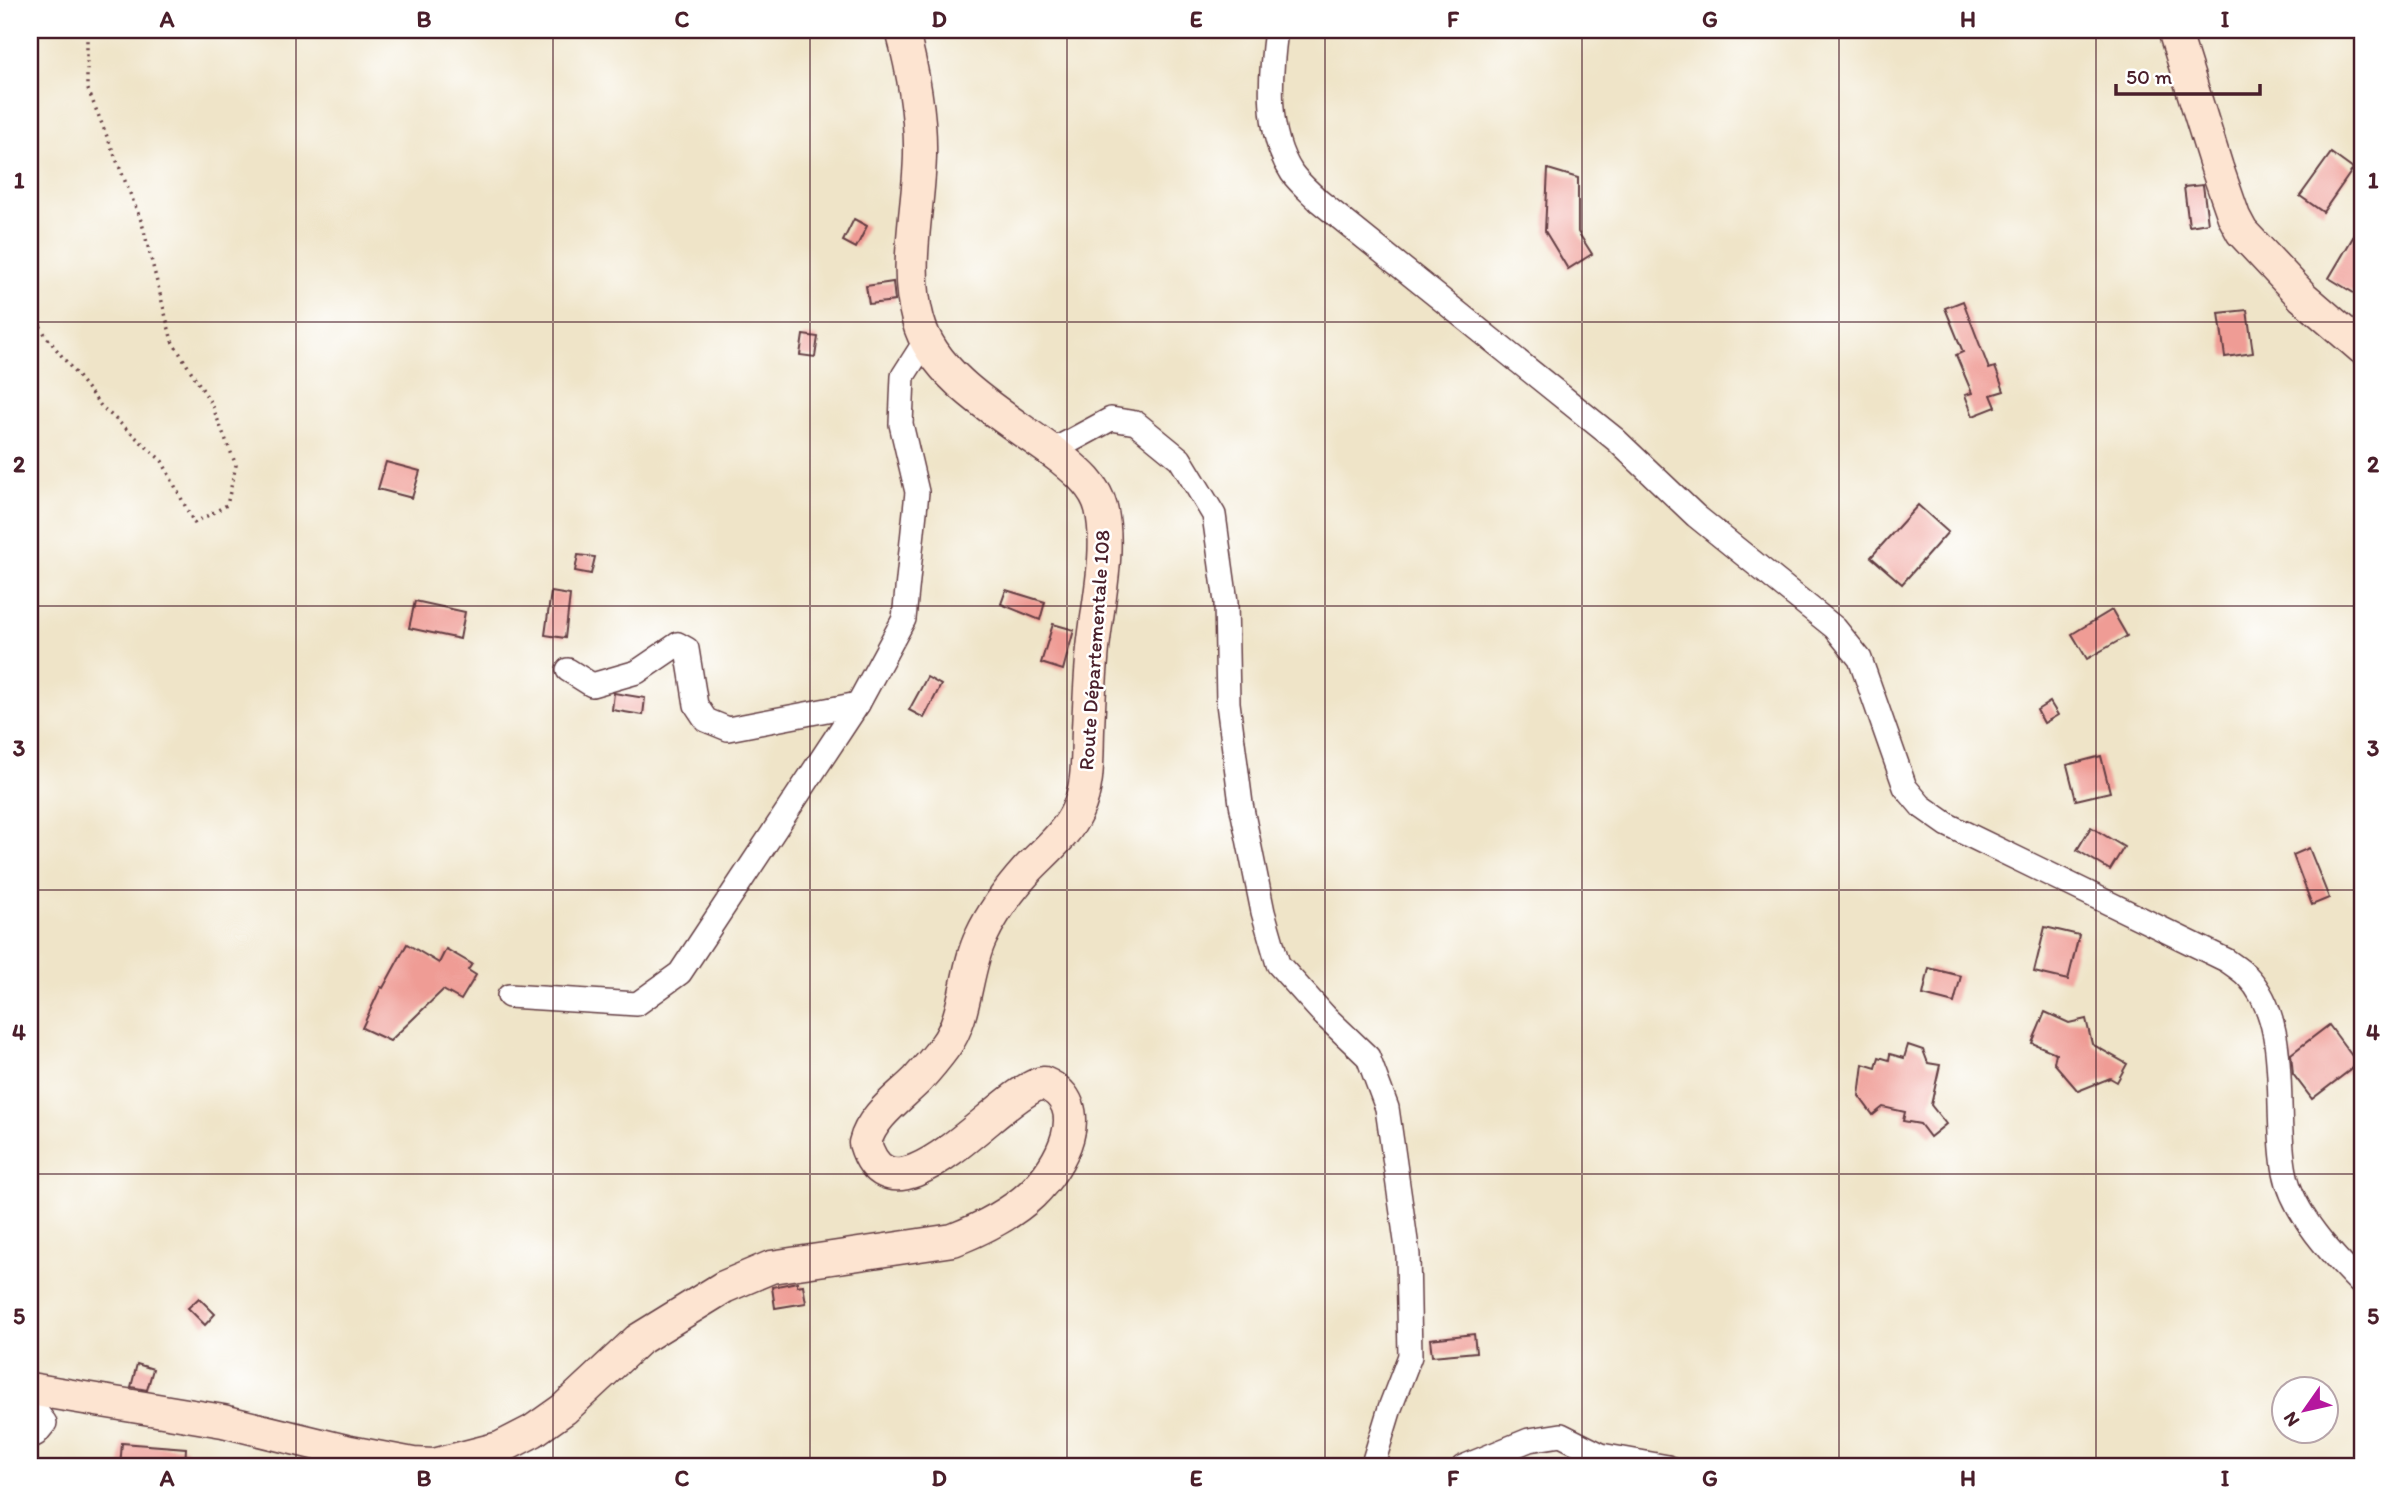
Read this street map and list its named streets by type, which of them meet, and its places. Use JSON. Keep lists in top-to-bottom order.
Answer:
{
  "streets": {
    "main road": ["Route Départementale 108"]
  },
  "scale_bar": "50 m",
  "north": "bottom left",
  "grid": {
    "columns": [
      "A",
      "B",
      "C",
      "D",
      "E",
      "F",
      "G",
      "H",
      "I"
    ],
    "rows": [
      "1",
      "2",
      "3",
      "4",
      "5"
    ]
  }
}
